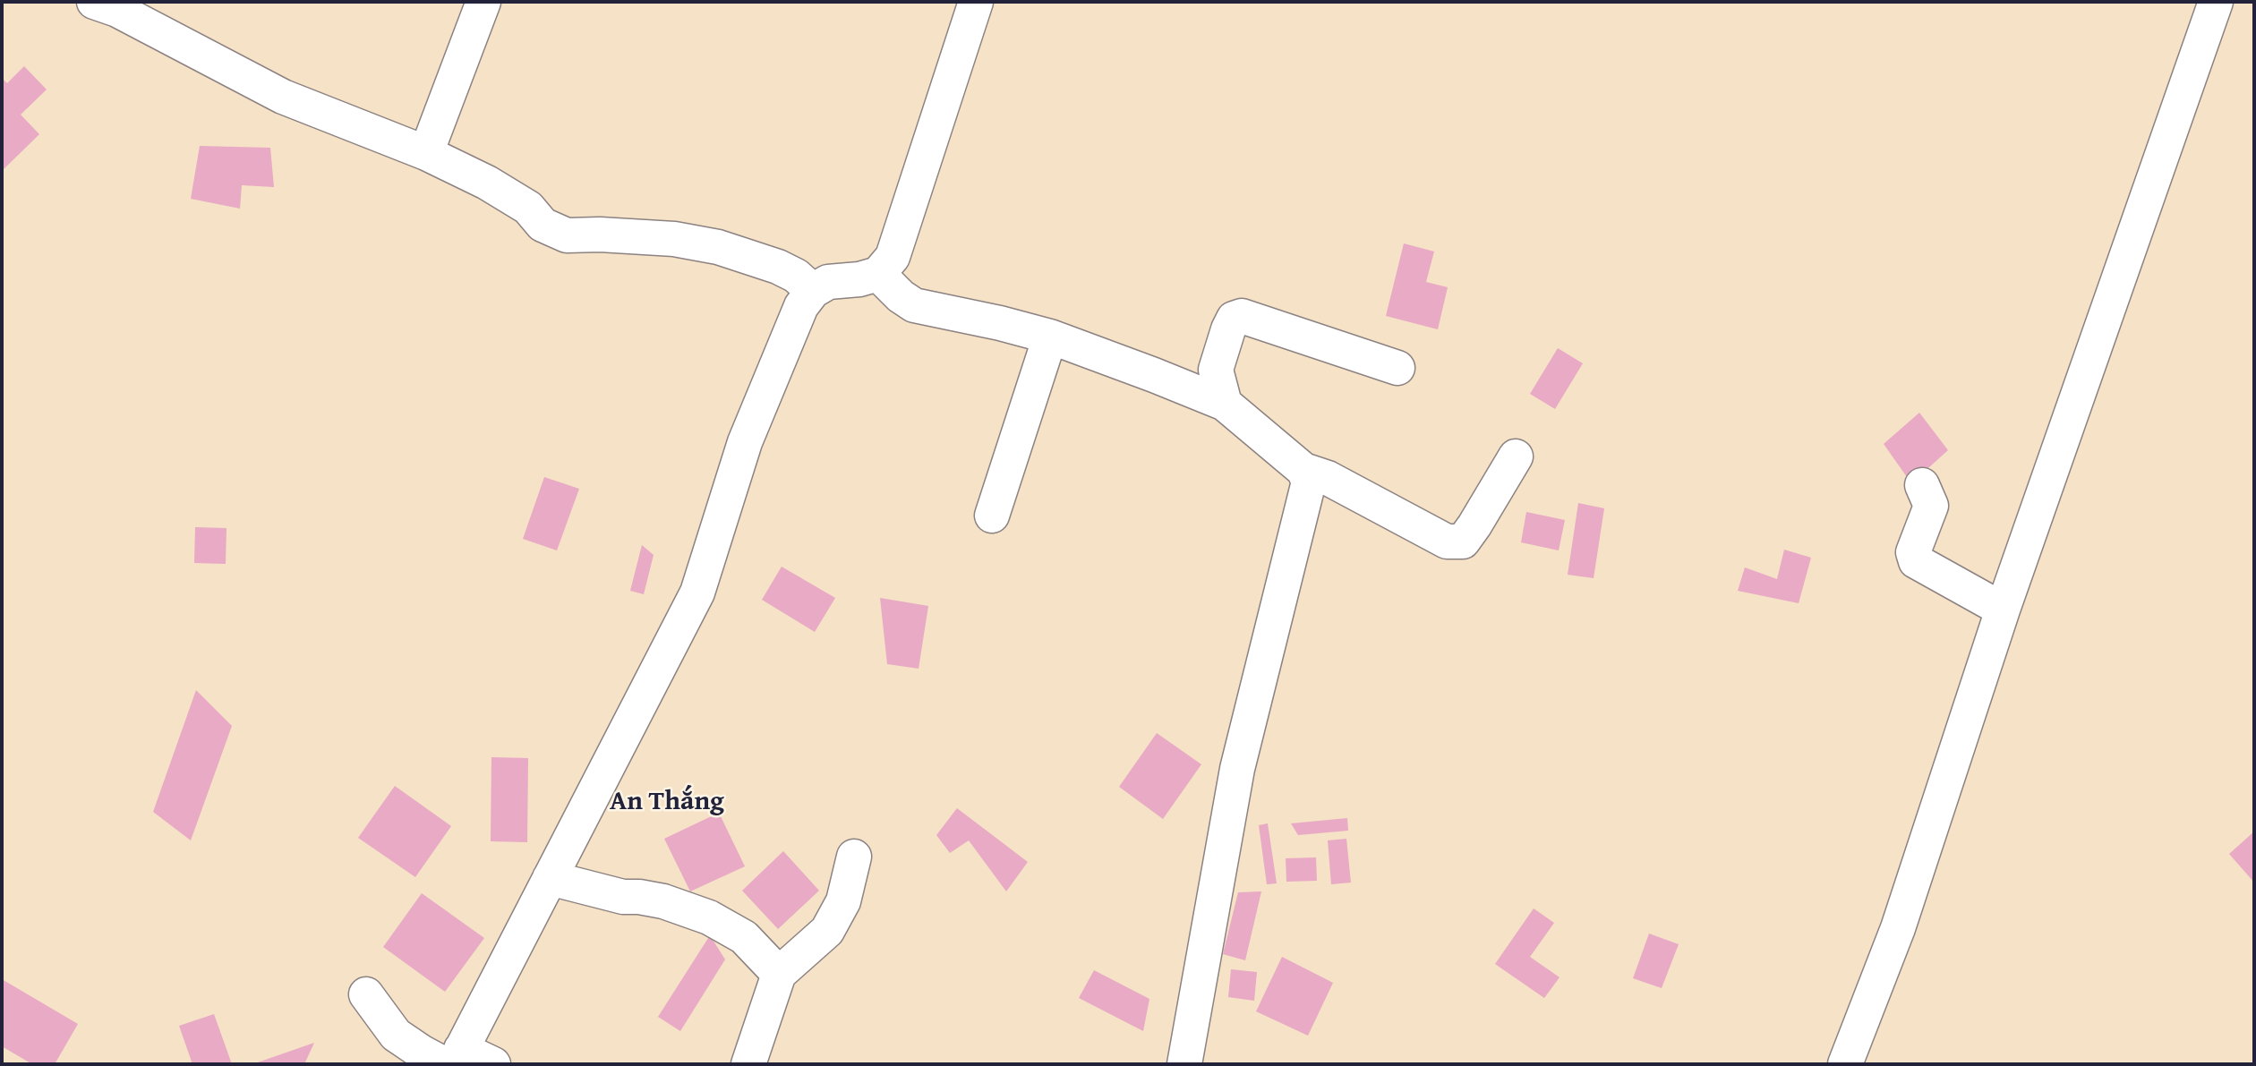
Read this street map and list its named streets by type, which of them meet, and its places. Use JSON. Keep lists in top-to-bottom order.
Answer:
{
  "districts": ["An Thắng"]
}
